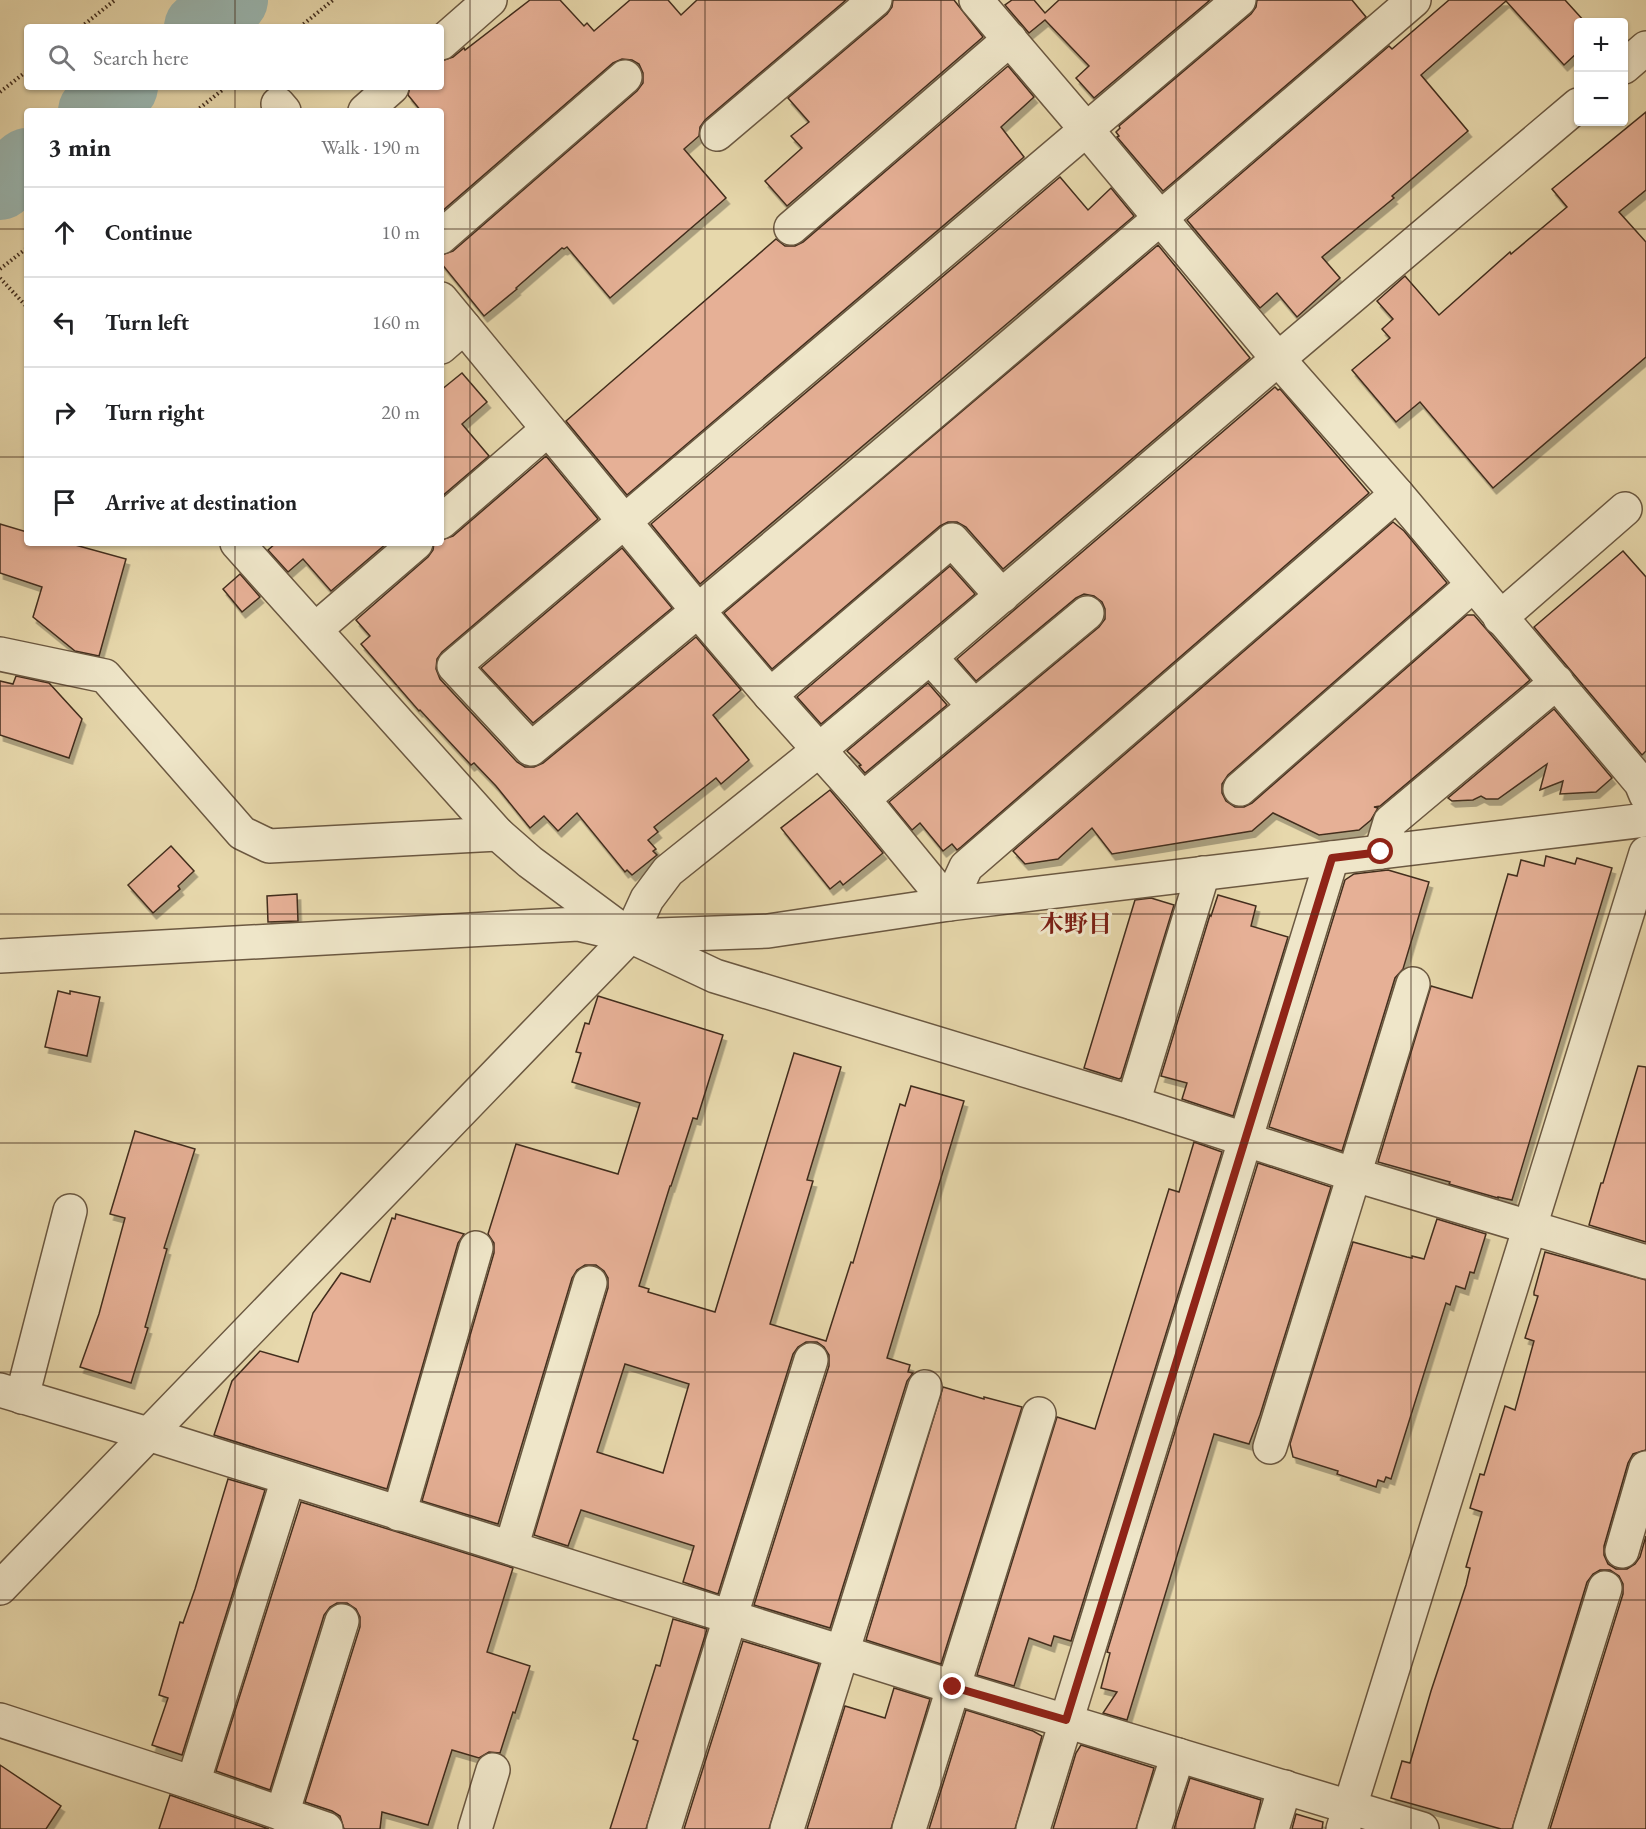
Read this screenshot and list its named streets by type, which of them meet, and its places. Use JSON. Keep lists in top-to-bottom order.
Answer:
{
  "districts": ["木野目"],
  "page": {
    "map_buttons": ["+", "−"],
    "search": "Search here",
    "heading": ["3 min", "Walk · 190 m"],
    "list": [
      ["Continue", "10 m"],
      ["Turn left", "160 m"],
      ["Turn right", "20 m"],
      "Arrive at destination"
    ]
  }
}
